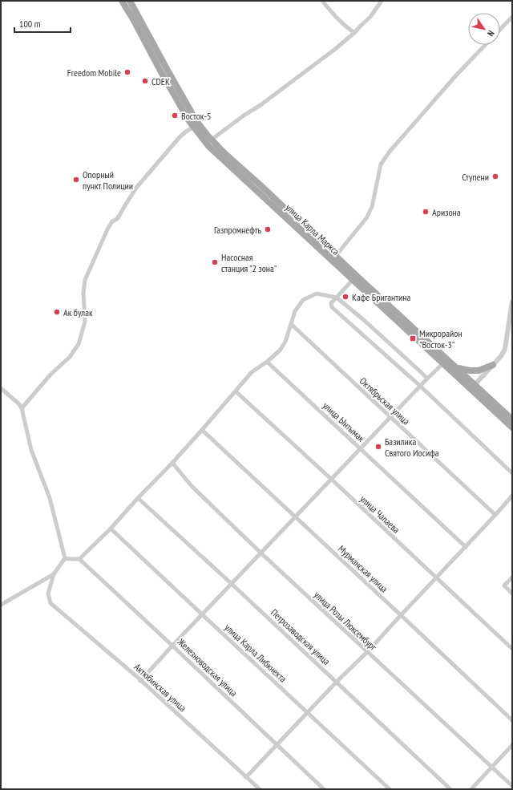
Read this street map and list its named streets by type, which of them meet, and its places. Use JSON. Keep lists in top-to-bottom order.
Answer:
{
  "streets": {
    "main road": ["улица Карла Маркса"],
    "street": [
      "Октябрьская улица",
      "улица Ынтымак",
      "улица Чапаева",
      "Мурманская улица",
      "улица Розы Люксембург",
      "Петрозаводская улица",
      "улица Карла Либкнехта",
      "Железноводская улица",
      "Актюбинская улица"
    ]
  },
  "places": {
    "other": [
      "Freedom Mobile",
      "CDEK",
      "Восток-5",
      "Ступени",
      "Опорный пункт Полиции",
      "Аризона",
      "Газпромнефть",
      "Насосная станция \"2 зона\"",
      "Кафе Бригантина",
      "Ак булак",
      "Базилика Святого Иосифа"
    ],
    "transit": ["Микрорайон \"Восток-3\""]
  },
  "scale_bar": "100 m",
  "north": "bottom right"
}
